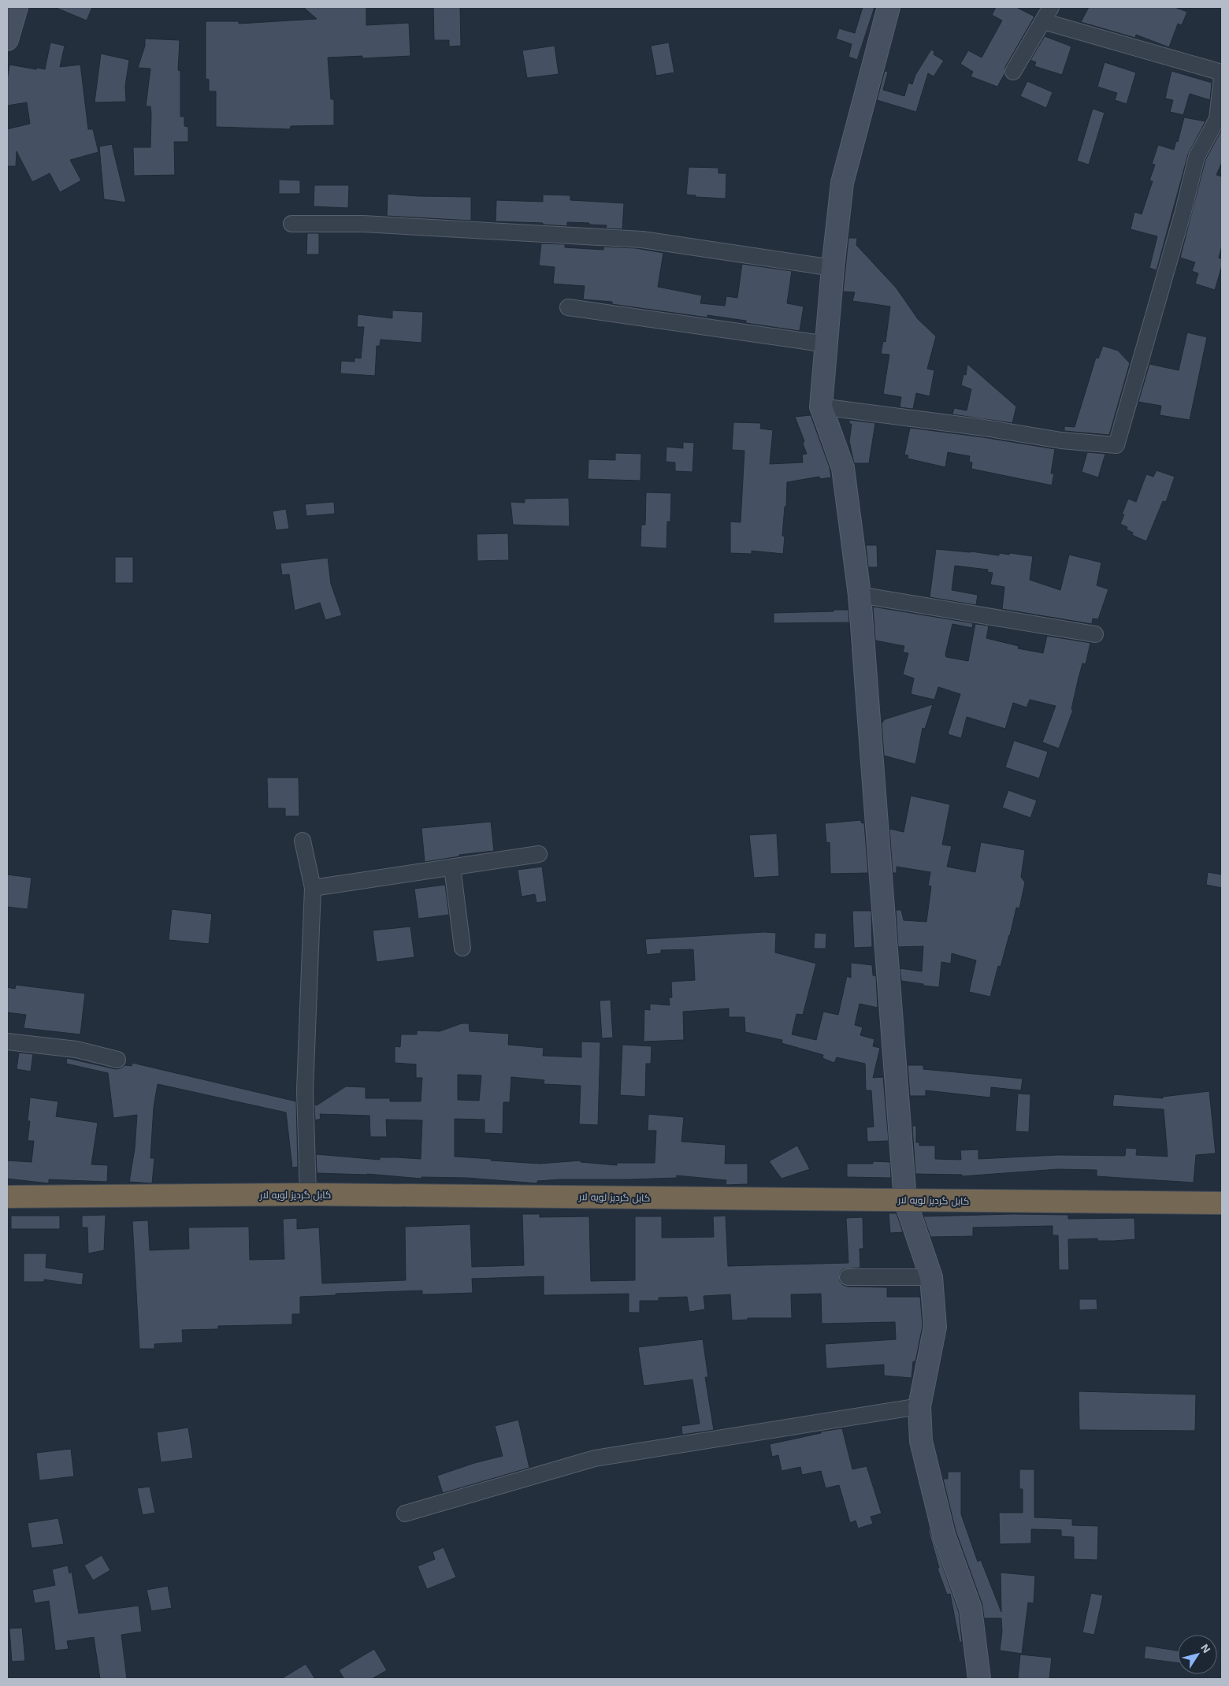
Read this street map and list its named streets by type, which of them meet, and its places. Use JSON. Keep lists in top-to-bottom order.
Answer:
{
  "streets": {
    "highway": ["کابل گردیز لویه لار"]
  },
  "north": "top right"
}
